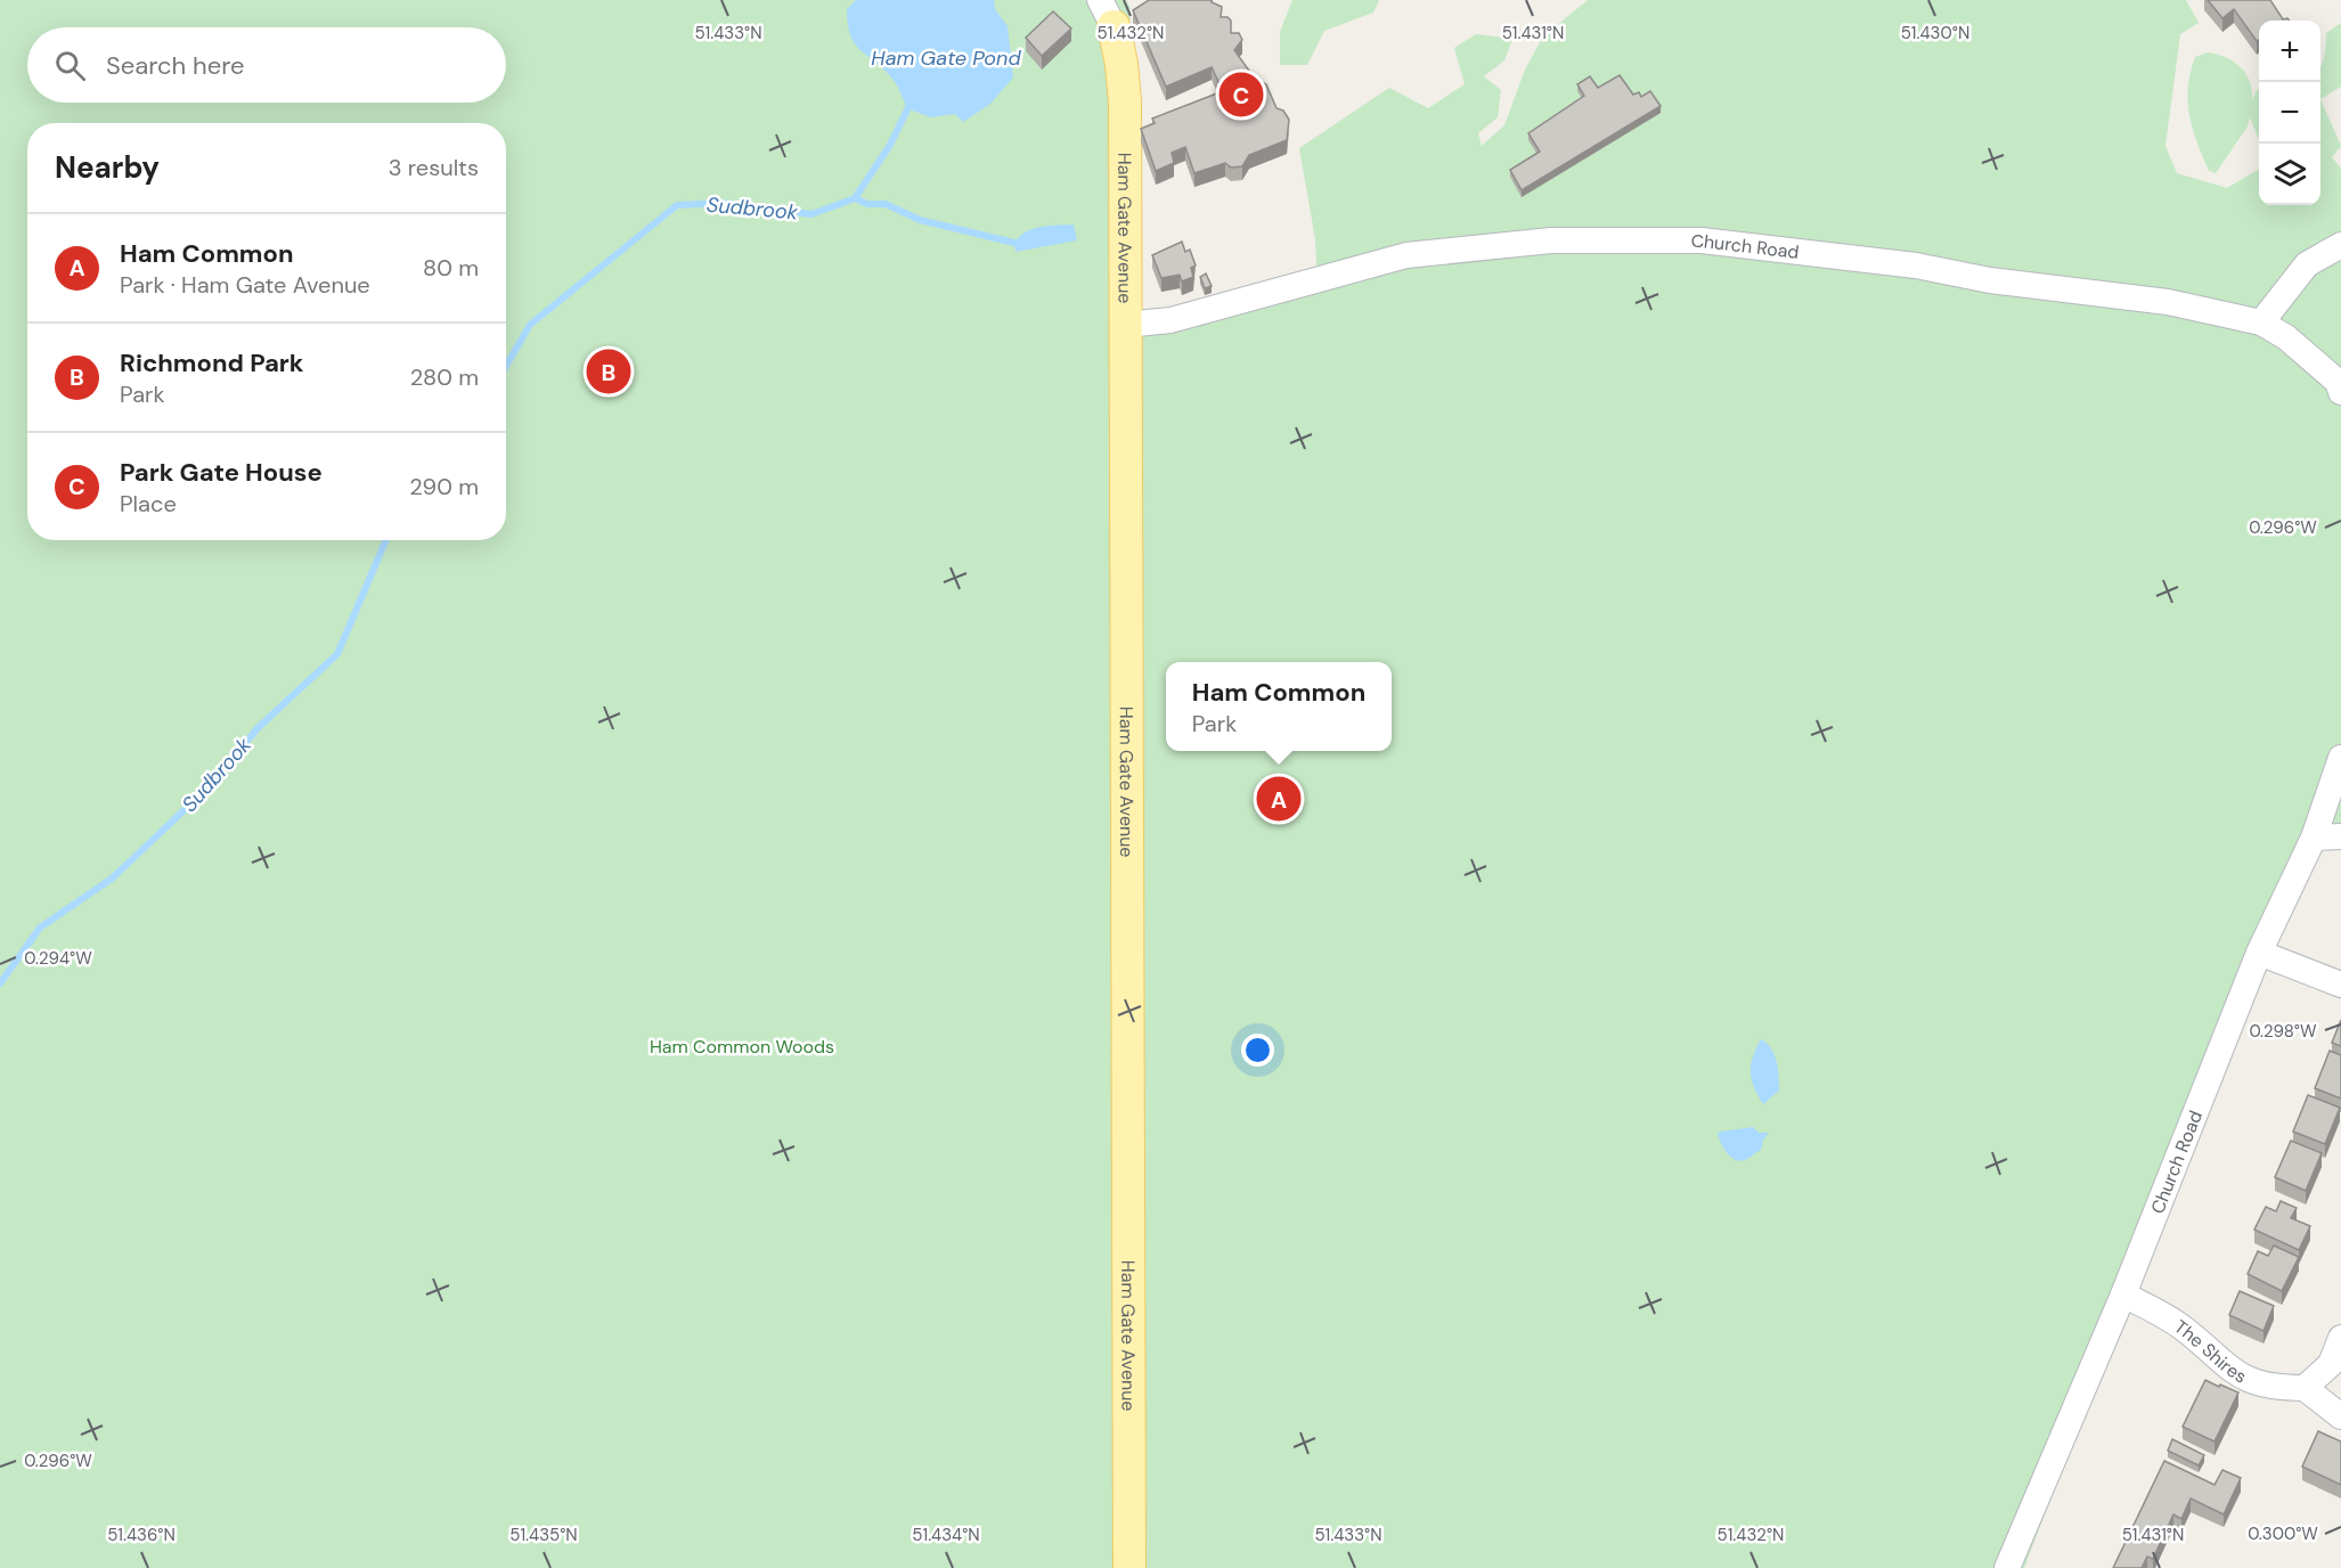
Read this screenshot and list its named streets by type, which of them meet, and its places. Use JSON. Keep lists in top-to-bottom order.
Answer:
{
  "streets": {
    "main road": ["Ham Gate Avenue"],
    "street": ["Church Road", "The Shires"]
  },
  "crossings": [
    ["Ham Gate Avenue", "Church Road"],
    ["Church Road", "The Shires"]
  ],
  "water": ["Ham Gate Pond", "Sudbrook"],
  "parks": ["Ham Common Woods"],
  "page": {
    "map_buttons": ["+", "−"],
    "search": "Search here",
    "pins": ["C", "B", "A"],
    "heading": ["Nearby", "3 results"],
    "list": [
      {
        "mark": "A",
        "name": "Ham Common",
        "note": "Park · Ham Gate Avenue",
        "value": "80 m"
      },
      {
        "mark": "B",
        "name": "Richmond Park",
        "note": "Park",
        "value": "280 m"
      },
      {
        "mark": "C",
        "name": "Park Gate House",
        "note": "Place",
        "value": "290 m"
      }
    ],
    "popup": ["Ham Common", "Park"]
  },
  "coordinates": [
    "51.433°N",
    "51.432°N",
    "51.431°N",
    "51.430°N",
    "0.296°W",
    "0.294°W",
    "0.298°W",
    "0.300°W",
    "51.436°N",
    "51.435°N",
    "51.434°N"
  ]
}
